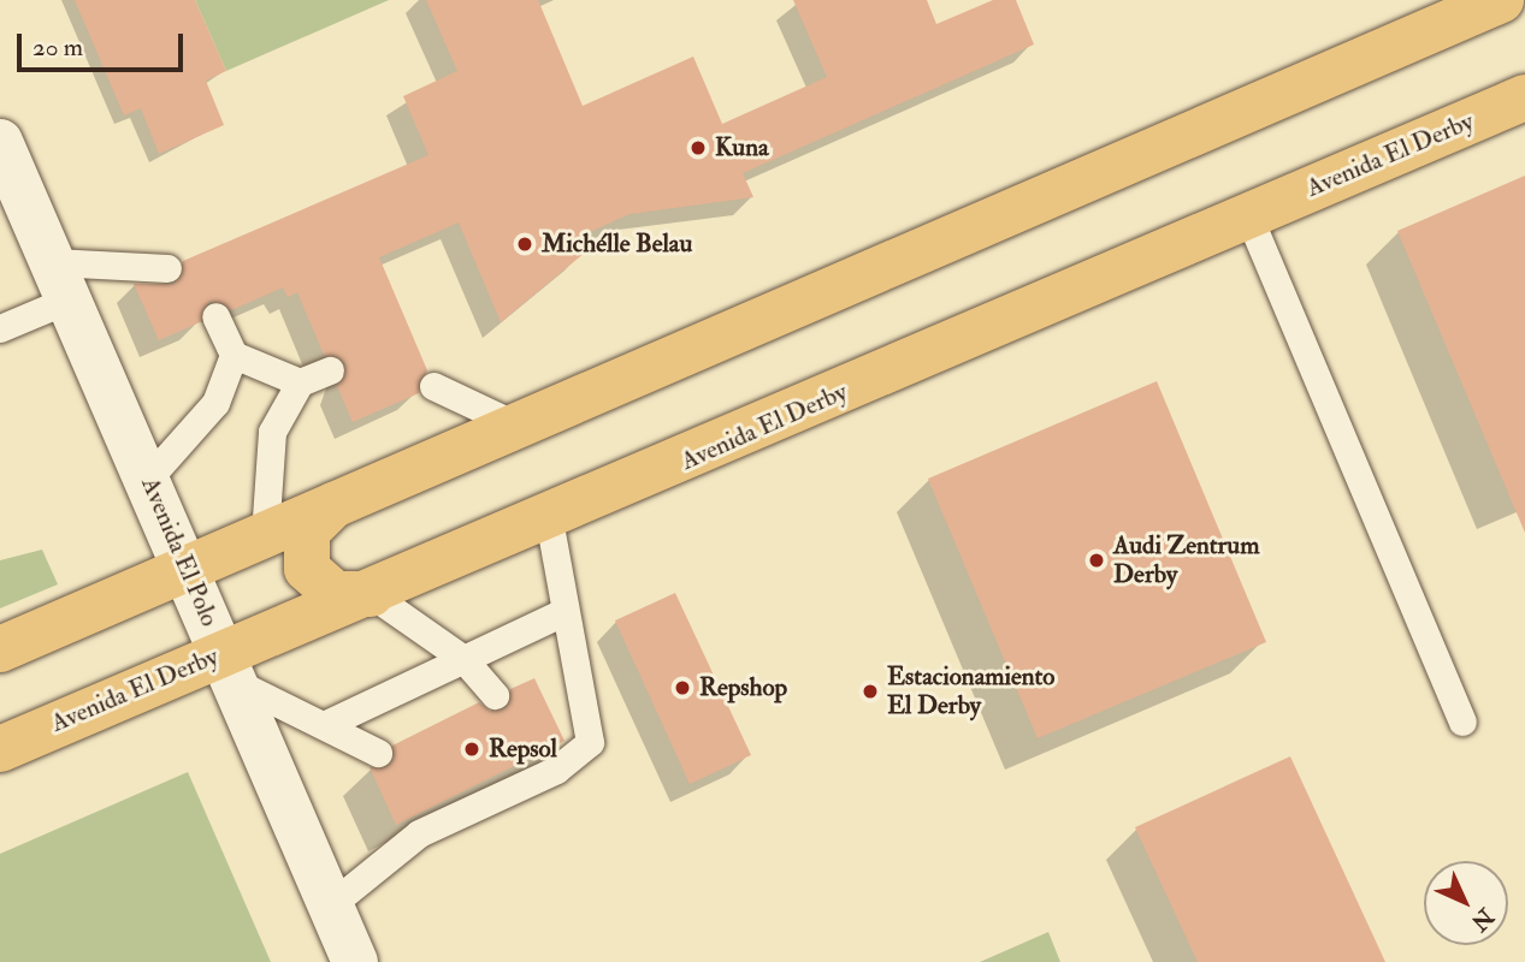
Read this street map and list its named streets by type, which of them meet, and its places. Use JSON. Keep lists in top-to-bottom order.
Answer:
{
  "streets": {
    "main road": ["Avenida El Derby", "Avenida El Polo"]
  },
  "crossings": [
    ["Avenida El Derby", "Avenida El Polo"]
  ],
  "places": [
    "Kuna",
    "Michélle Belau",
    "Audi Zentrum Derby",
    "Repshop",
    "Estacionamiento El Derby",
    "Repsol"
  ],
  "scale_bar": "20 m",
  "north": "bottom right"
}
